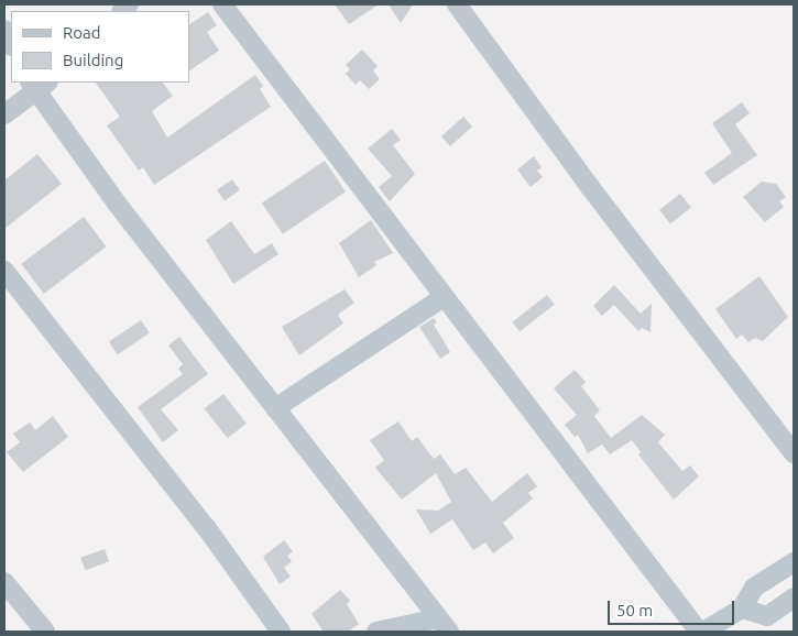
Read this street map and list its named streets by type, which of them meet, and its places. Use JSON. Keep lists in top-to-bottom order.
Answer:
{
  "legend": ["Road", "Building"],
  "scale_bar": "50 m"
}
